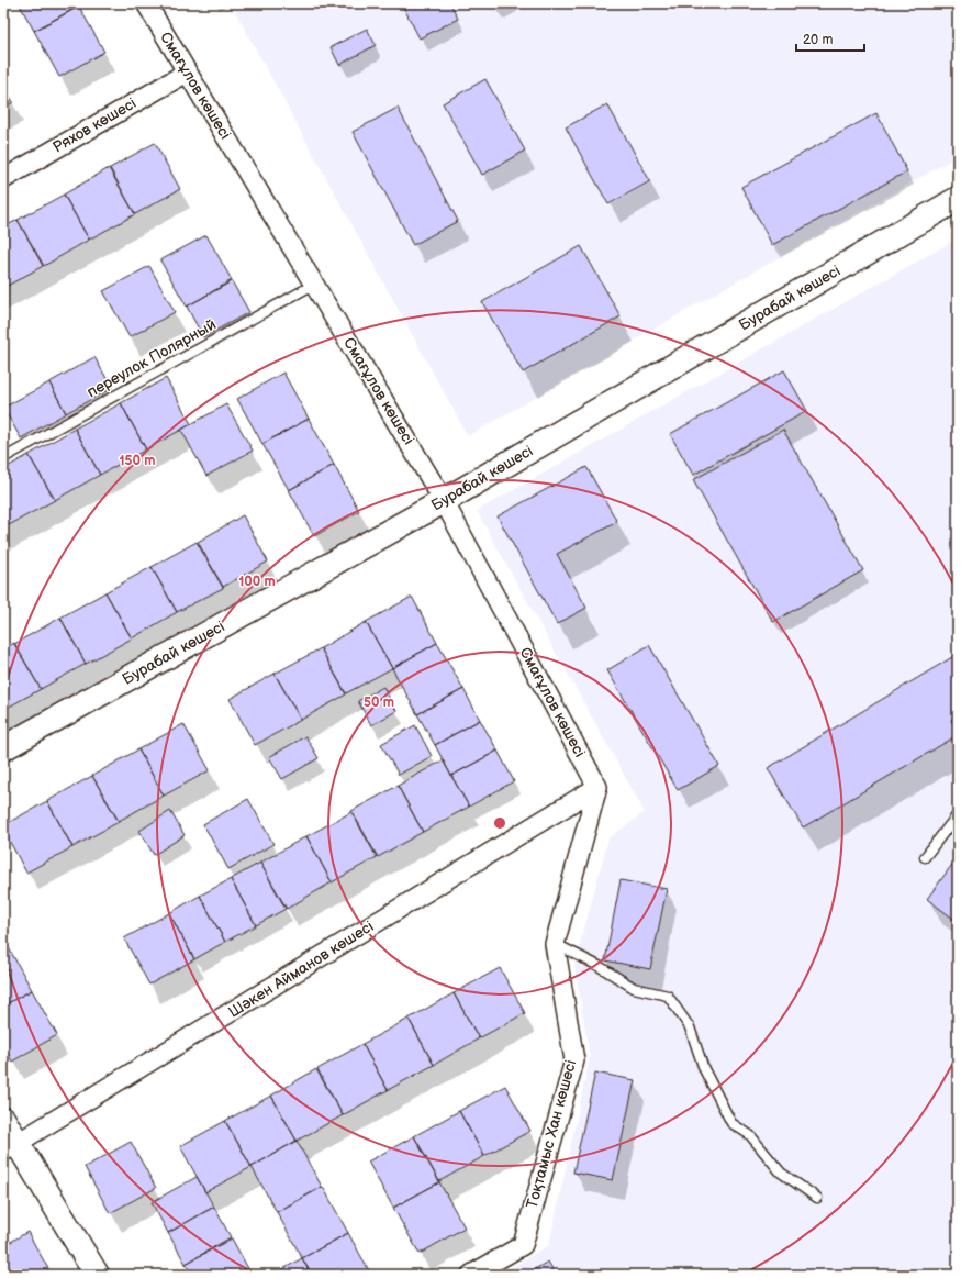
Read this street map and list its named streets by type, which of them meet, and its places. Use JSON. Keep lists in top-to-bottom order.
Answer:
{
  "streets": {
    "street": [
      "Смағұлов көшесі",
      "Ряхов көшесі",
      "Бурабай көшесі",
      "Шәкен Айманов көшесі",
      "Тоқтамыс Хан көшесі"
    ],
    "lane": ["переулок Полярный"]
  },
  "crossings": [
    ["Смағұлов көшесі", "Ряхов көшесі"],
    ["Смағұлов көшесі", "Бурабай көшесі"],
    ["Смағұлов көшесі", "переулок Полярный"],
    ["Смағұлов көшесі", "Шәкен Айманов көшесі"],
    ["Смағұлов көшесі", "Тоқтамыс Хан көшесі"],
    ["Шәкен Айманов көшесі", "Тоқтамыс Хан көшесі"]
  ],
  "scale_bar": "20 m",
  "rings": ["150 m", "100 m", "50 m"]
}
